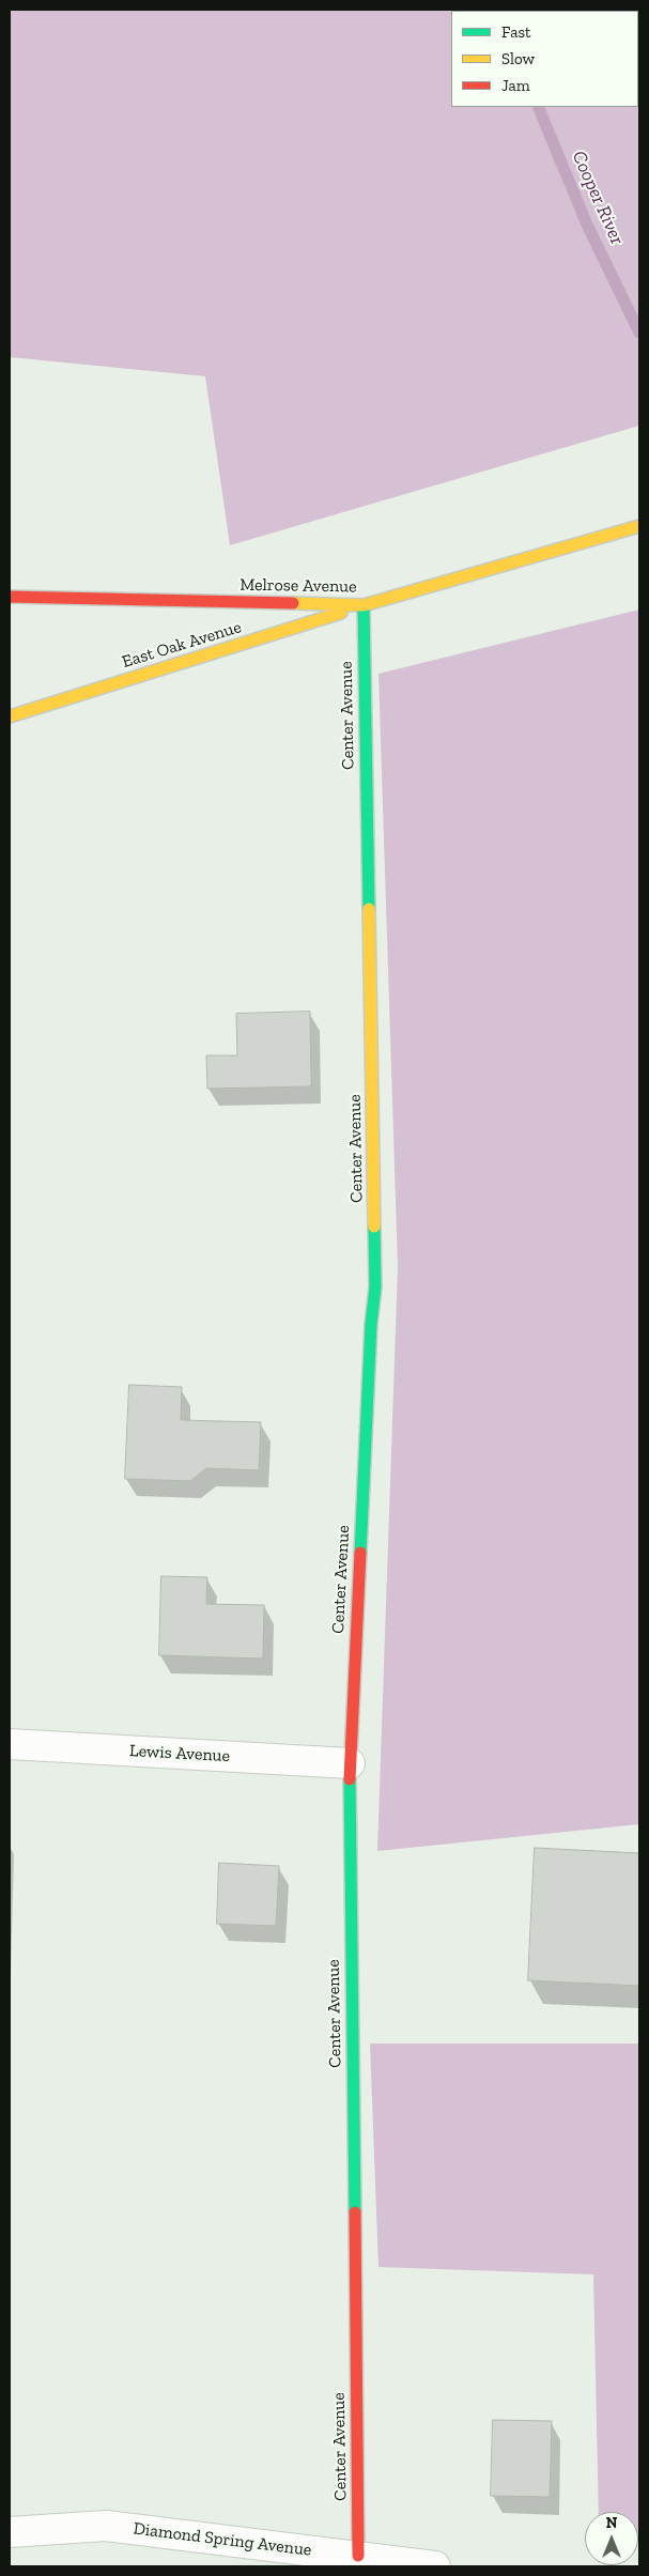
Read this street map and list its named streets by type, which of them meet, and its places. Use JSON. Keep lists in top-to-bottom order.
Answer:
{
  "streets": {
    "street": [
      "Melrose Avenue",
      "East Oak Avenue",
      "Center Avenue",
      "Lewis Avenue",
      "Diamond Spring Avenue"
    ]
  },
  "crossings": [
    ["Melrose Avenue", "East Oak Avenue"],
    ["Melrose Avenue", "Center Avenue"],
    ["East Oak Avenue", "Center Avenue"],
    ["Center Avenue", "Lewis Avenue"],
    ["Center Avenue", "Diamond Spring Avenue"]
  ],
  "water": ["Cooper River"],
  "legend": ["Fast", "Slow", "Jam"],
  "north": "top"
}
